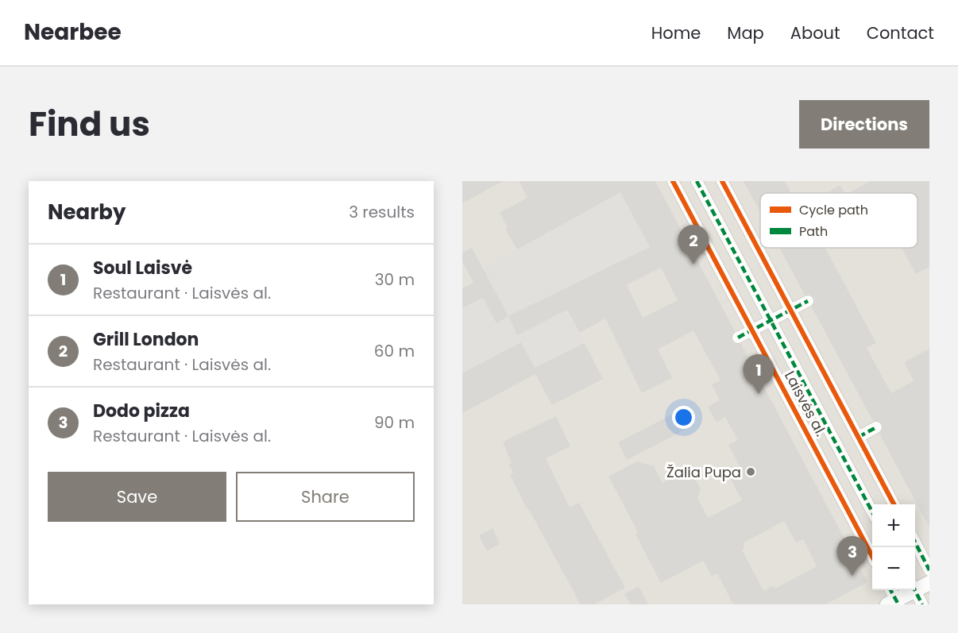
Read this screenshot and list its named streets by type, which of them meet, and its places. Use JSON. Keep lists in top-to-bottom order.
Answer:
{
  "streets": {
    "street": ["Laisvės al."]
  },
  "places": ["Žalia Pupa"],
  "legend": ["Cycle path", "Path"],
  "page": {
    "header": "Nearbee",
    "nav": [
      "Home",
      "Map",
      "About",
      "Contact"
    ],
    "title": "Find us",
    "buttons": [
      "Directions",
      ["Save", "Share"]
    ],
    "heading": ["Nearby", "3 results"],
    "pins": ["2", "1", "3"],
    "list": [
      {
        "mark": "1",
        "name": "Soul Laisvė",
        "note": "Restaurant · Laisvės al.",
        "value": "30 m"
      },
      {
        "mark": "2",
        "name": "Grill London",
        "note": "Restaurant · Laisvės al.",
        "value": "60 m"
      },
      {
        "mark": "3",
        "name": "Dodo pizza",
        "note": "Restaurant · Laisvės al.",
        "value": "90 m"
      }
    ],
    "map_buttons": ["+", "−"]
  }
}
